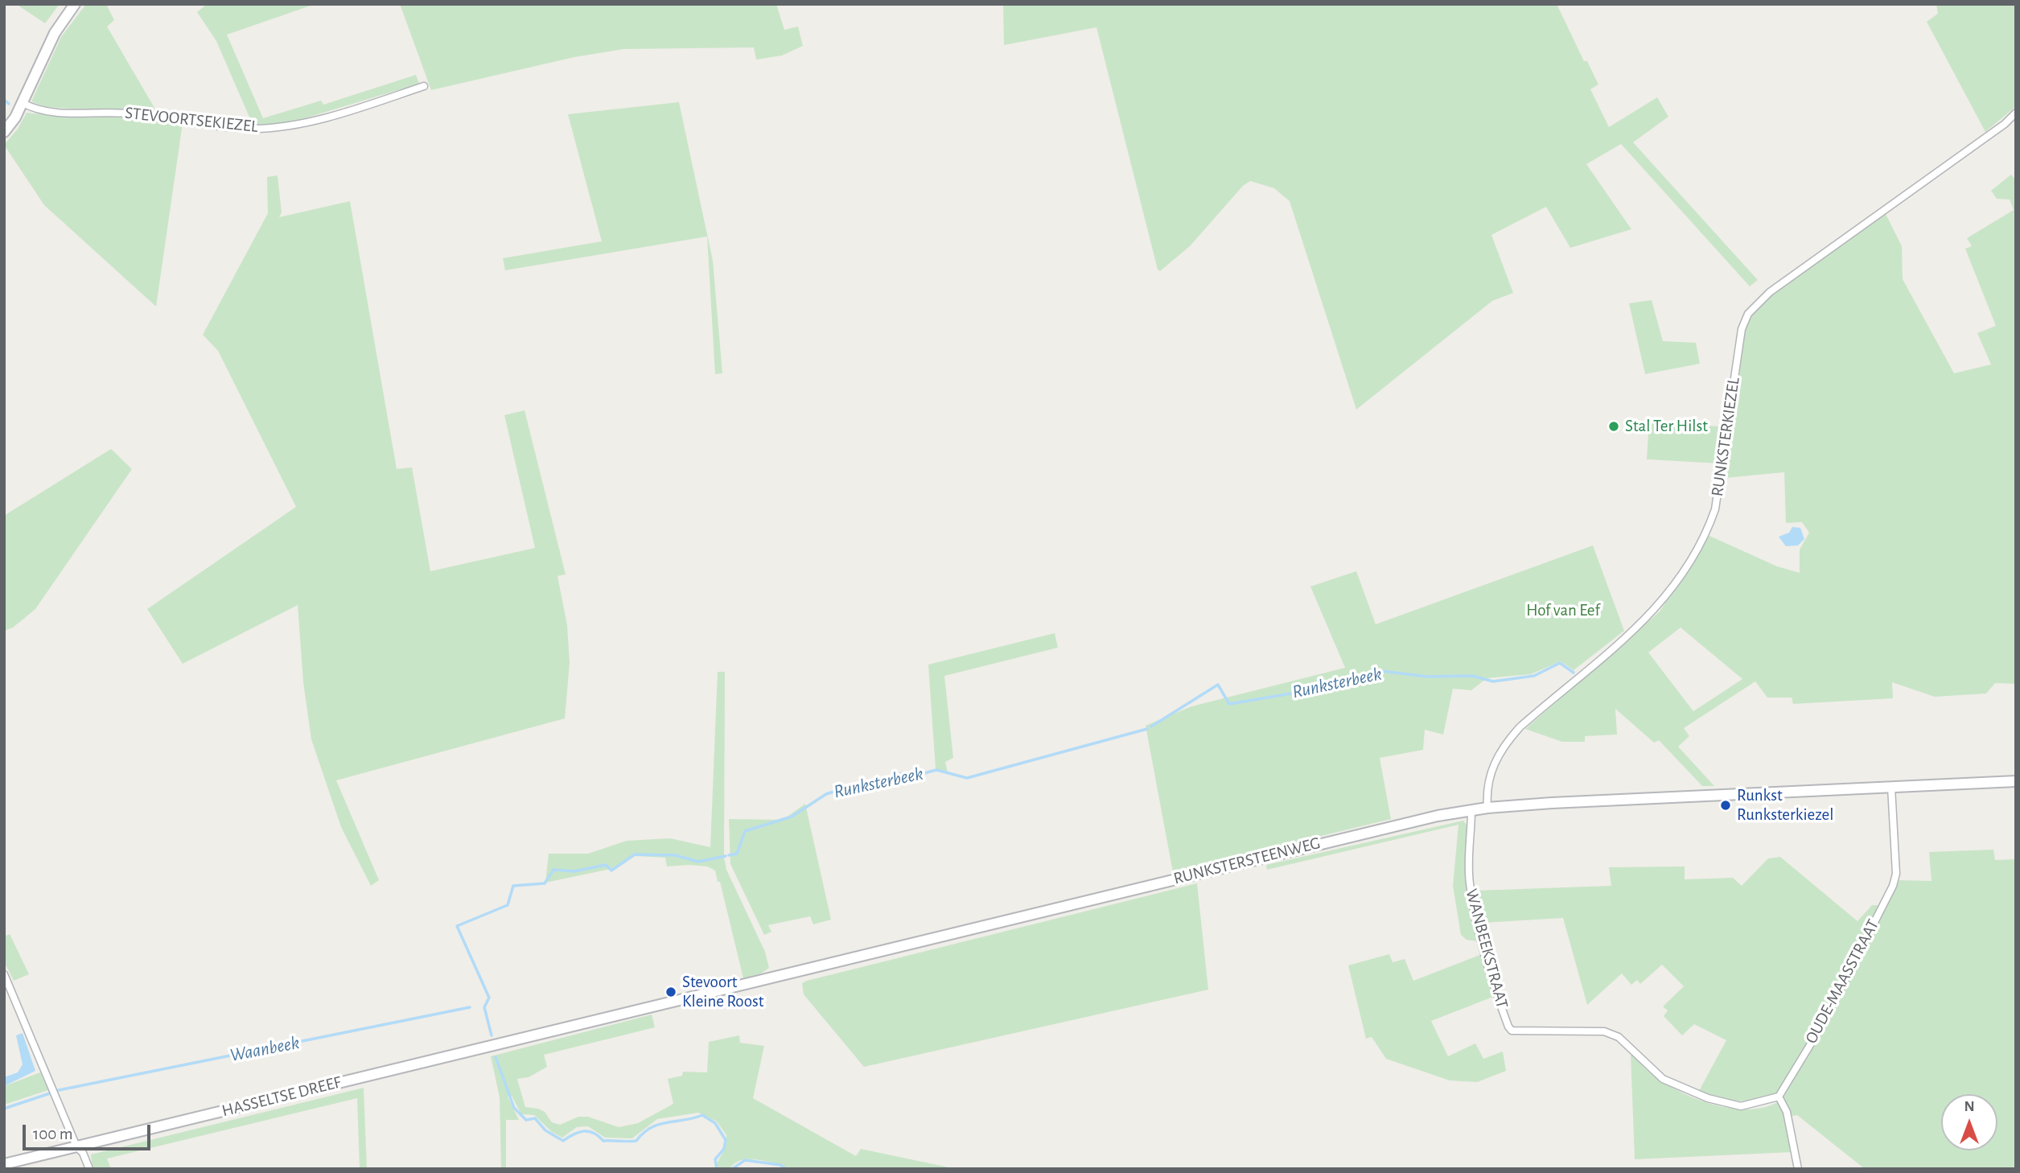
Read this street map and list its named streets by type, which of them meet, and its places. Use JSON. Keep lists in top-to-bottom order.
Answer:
{
  "streets": {
    "street": [
      "STEVOORTSEKIEZEL",
      "RUNKSTERKIEZEL",
      "RUNKSTERSTEENWEG",
      "WANBEEKSTRAAT",
      "OUDE-MAASSTRAAT",
      "HASSELTSE DREEF"
    ]
  },
  "crossings": [
    ["RUNKSTERKIEZEL", "RUNKSTERSTEENWEG"],
    ["RUNKSTERSTEENWEG", "WANBEEKSTRAAT"],
    ["RUNKSTERSTEENWEG", "OUDE-MAASSTRAAT"],
    ["RUNKSTERSTEENWEG", "HASSELTSE DREEF"],
    ["WANBEEKSTRAAT", "OUDE-MAASSTRAAT"]
  ],
  "water": ["Runksterbeek", "Waanbeek"],
  "parks": ["Hof van Eef"],
  "places": ["Stal Ter Hilst", "Runkst Runksterkiezel", "Stevoort Kleine Roost"],
  "scale_bar": "100 m",
  "north": "top"
}
